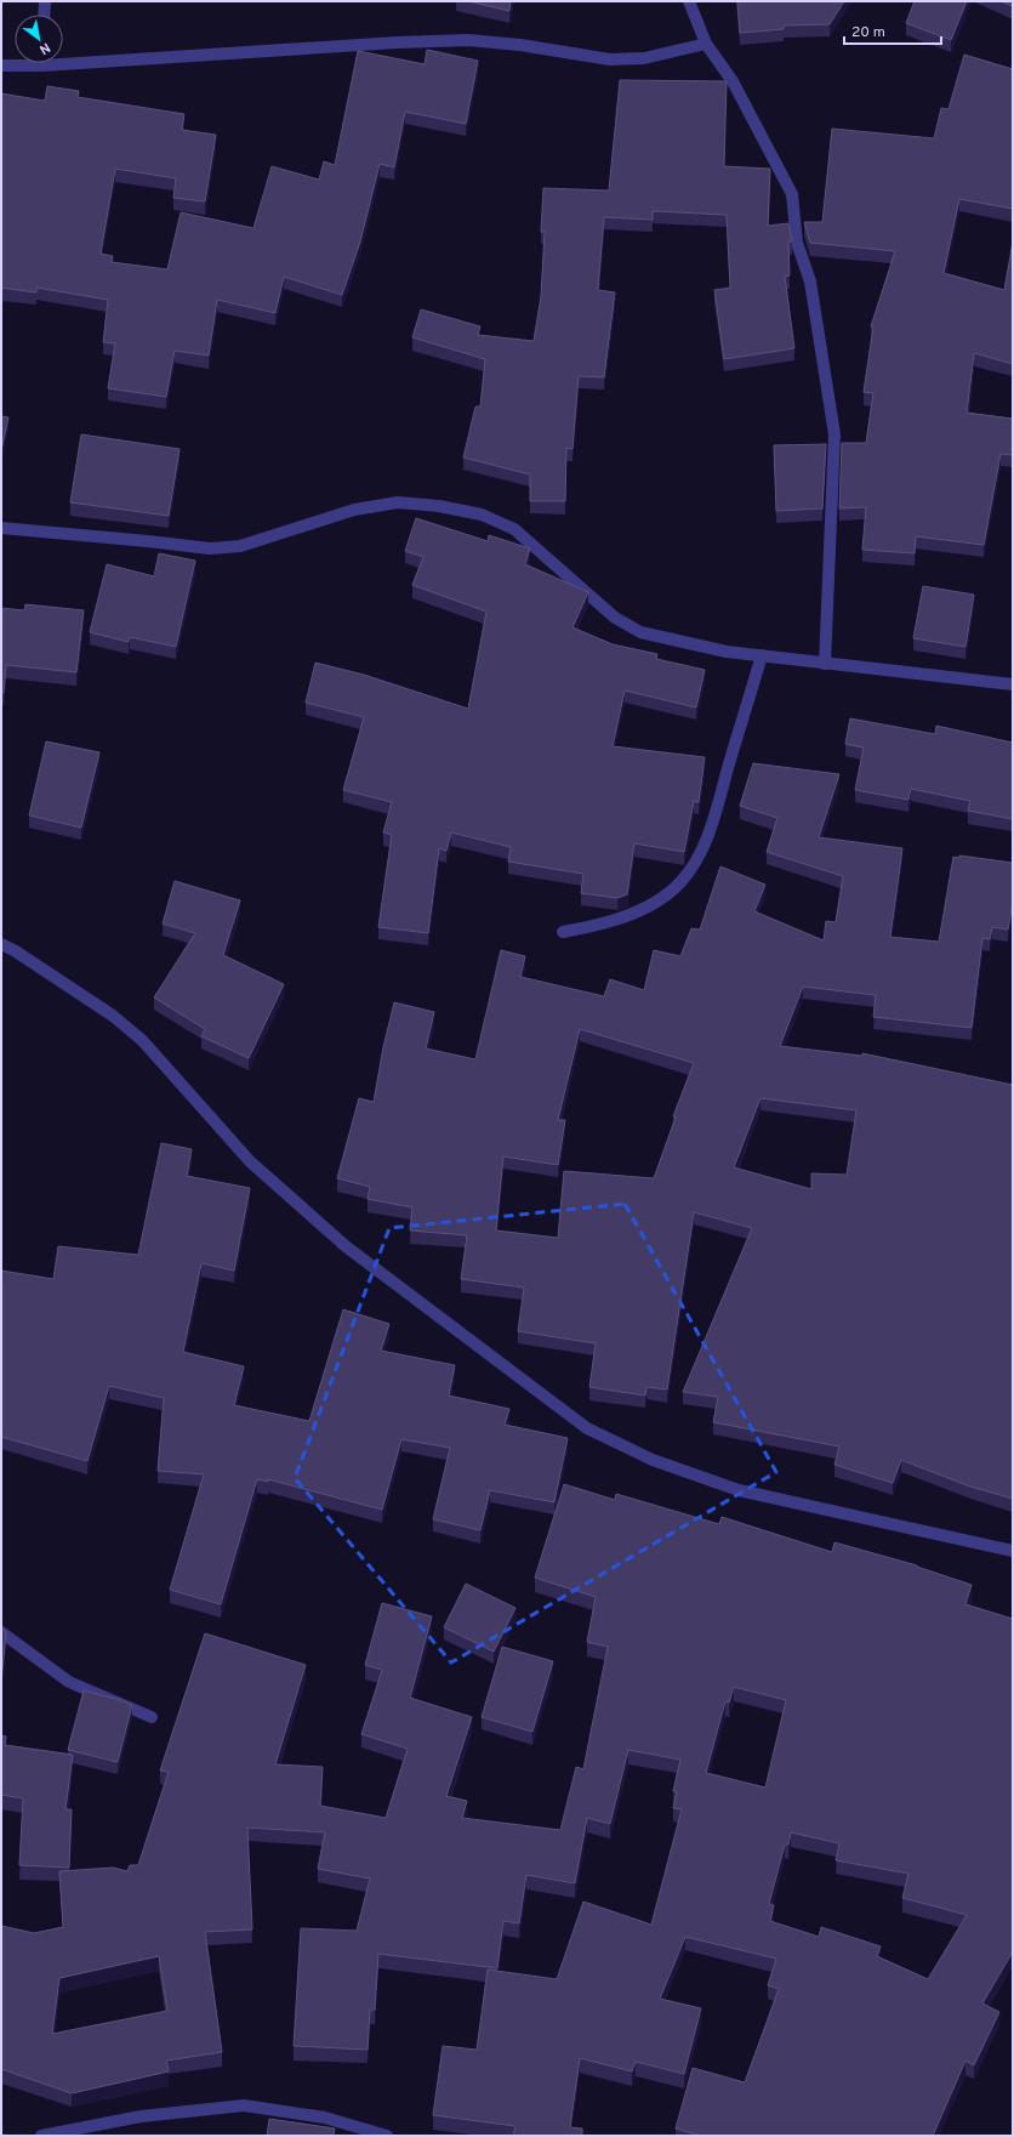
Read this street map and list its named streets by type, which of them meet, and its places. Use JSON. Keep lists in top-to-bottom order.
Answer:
{
  "scale_bar": "20 m",
  "north": "bottom right"
}
